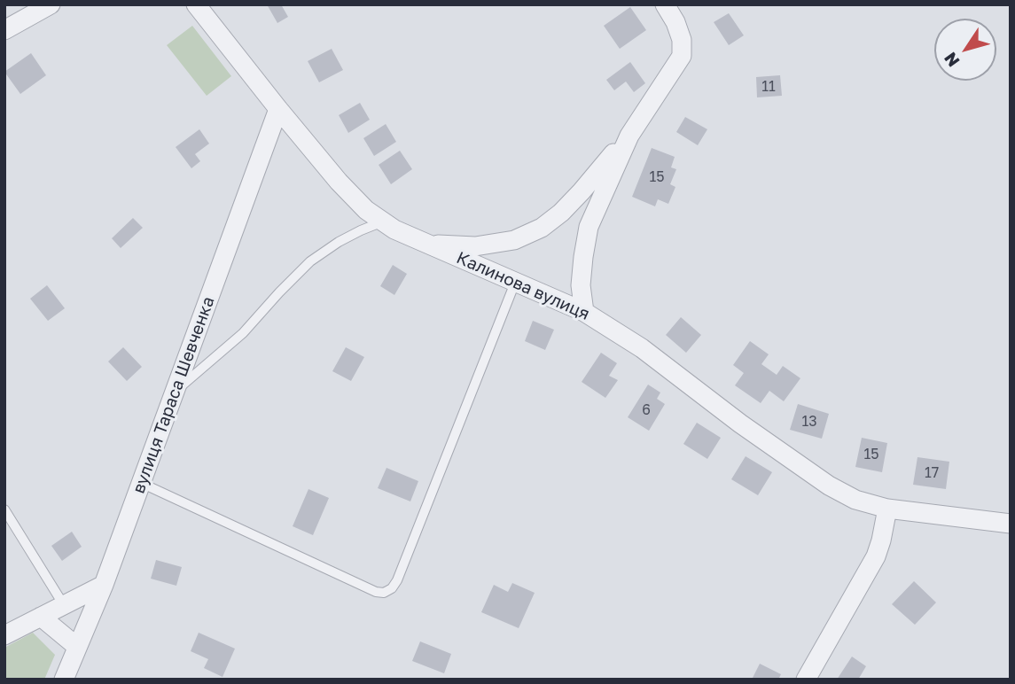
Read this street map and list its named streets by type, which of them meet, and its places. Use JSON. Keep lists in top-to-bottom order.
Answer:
{
  "streets": {
    "street": ["Калинова вулиця", "вулиця Тараса Шевченка"]
  },
  "crossings": [
    ["Калинова вулиця", "вулиця Тараса Шевченка"]
  ],
  "house_numbers": [
    "11",
    "15",
    "6",
    "13",
    "15",
    "17"
  ],
  "north": "bottom left"
}
